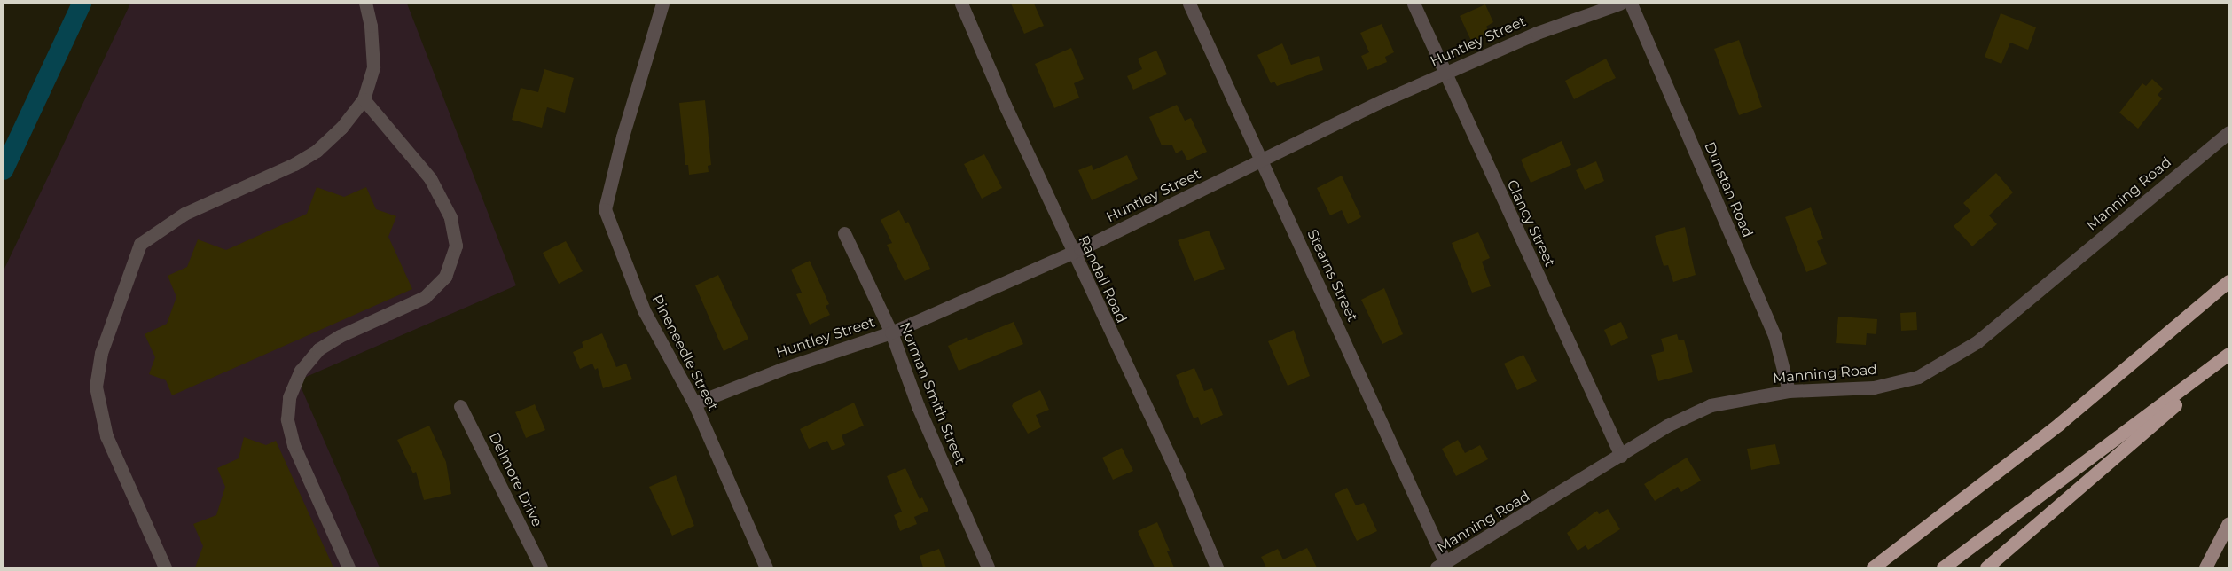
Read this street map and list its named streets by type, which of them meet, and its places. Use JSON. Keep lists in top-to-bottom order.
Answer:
{
  "streets": {
    "street": [
      "Huntley Street",
      "Dunstan Road",
      "Manning Road",
      "Clancy Street",
      "Stearns Street",
      "Randall Road",
      "Pineneedle Street",
      "Norman Smith Street",
      "Delmore Drive"
    ]
  },
  "crossings": [
    ["Huntley Street", "Clancy Street"],
    ["Huntley Street", "Stearns Street"],
    ["Huntley Street", "Randall Road"],
    ["Huntley Street", "Pineneedle Street"],
    ["Huntley Street", "Norman Smith Street"],
    ["Dunstan Road", "Manning Road"],
    ["Manning Road", "Clancy Street"],
    ["Manning Road", "Stearns Street"]
  ]
}
